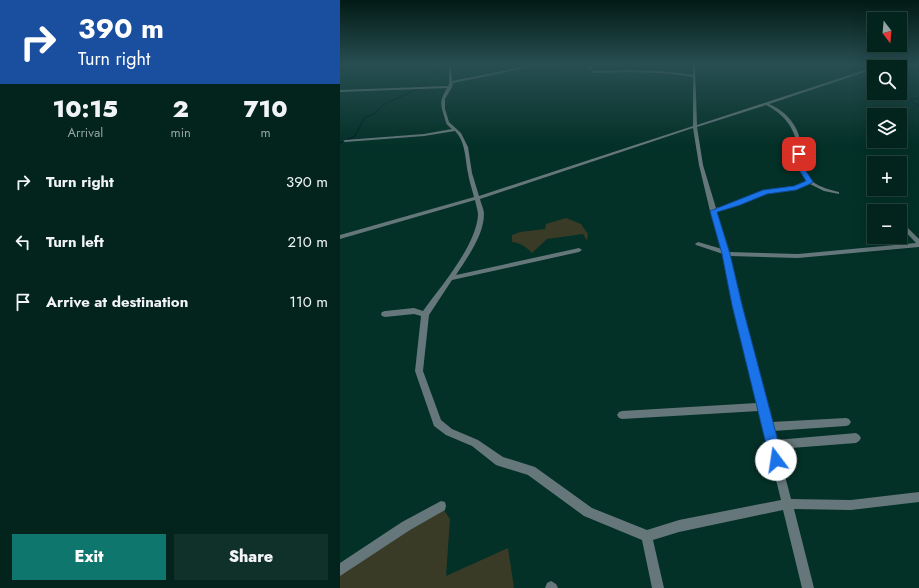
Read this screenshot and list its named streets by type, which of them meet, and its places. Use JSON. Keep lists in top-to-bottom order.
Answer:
{
  "north": "bottom",
  "page": {
    "turn": ["390 m", "Turn right"],
    "map_buttons": ["+", "−"],
    "eta": [
      "10:15",
      "Arrival",
      "2",
      "min",
      "710",
      "m"
    ],
    "list": [
      {
        "name": "Turn right",
        "value": "390 m"
      },
      {
        "name": "Turn left",
        "value": "210 m"
      },
      {
        "name": "Arrive at destination",
        "value": "110 m"
      }
    ],
    "buttons": ["Exit", "Share"]
  }
}
